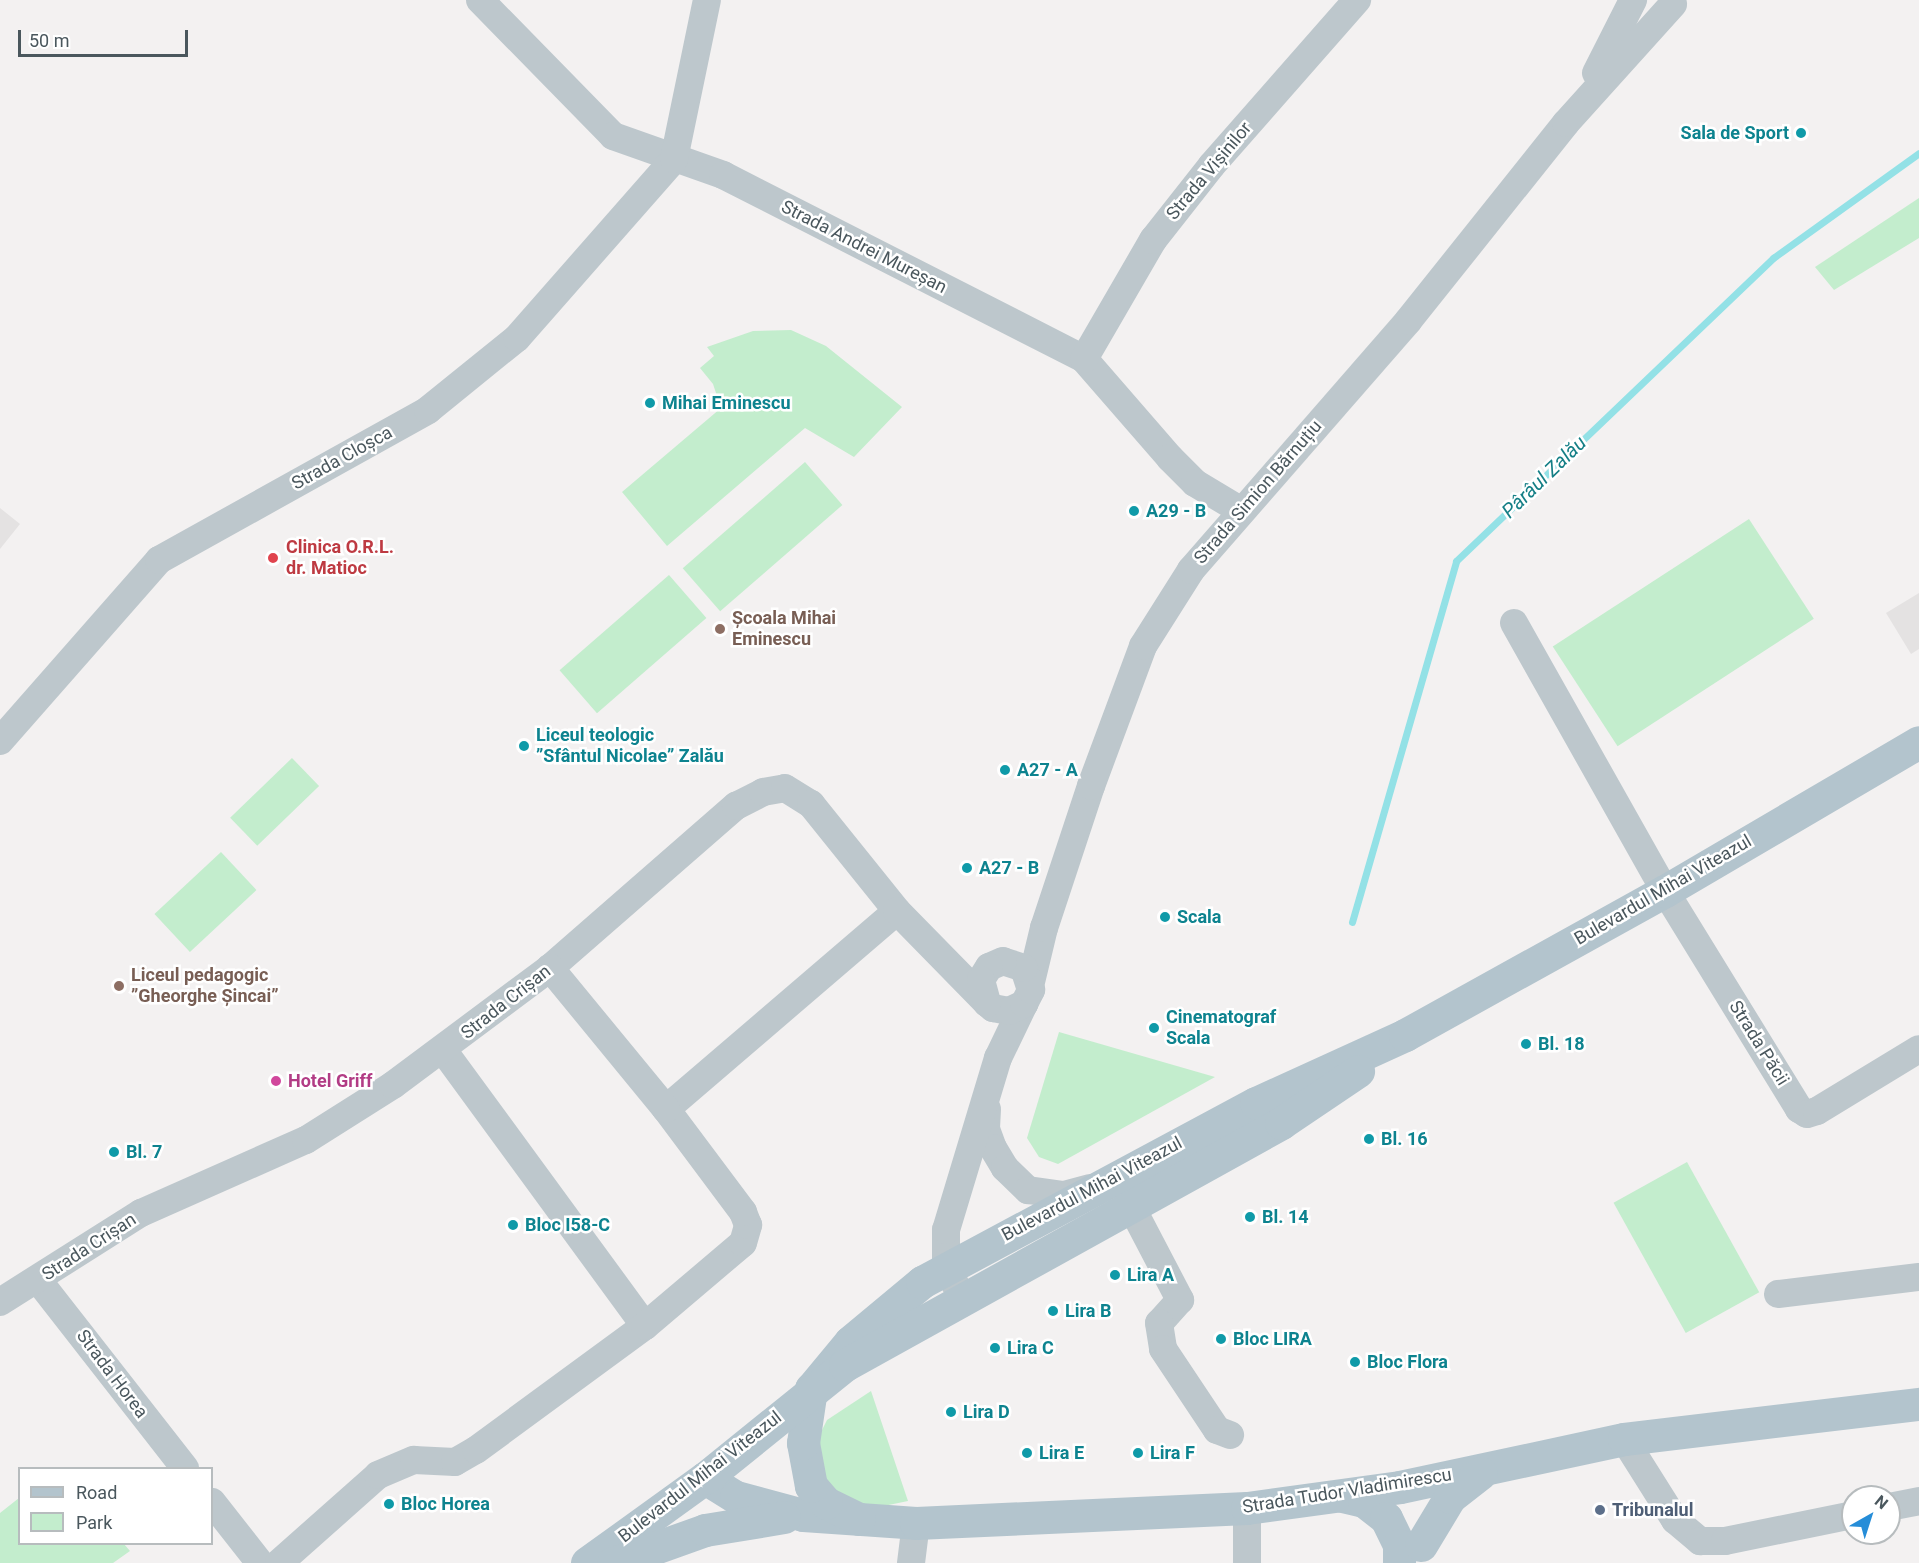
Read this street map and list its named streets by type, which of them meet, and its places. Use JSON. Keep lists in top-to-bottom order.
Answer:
{
  "streets": {
    "main road": ["Bulevardul Mihai Viteazul", "Strada Tudor Vladimirescu"],
    "street": [
      "Strada Vișinilor",
      "Strada Andrei Mureșan",
      "Strada Cloșca",
      "Strada Simion Bărnuțiu",
      "Strada Crișan",
      "Strada Păcii",
      "Strada Horea"
    ]
  },
  "crossings": [
    ["Strada Vișinilor", "Strada Andrei Mureșan"],
    ["Strada Andrei Mureșan", "Strada Cloșca"],
    ["Strada Andrei Mureșan", "Strada Simion Bărnuțiu"],
    ["Strada Simion Bărnuțiu", "Bulevardul Mihai Viteazul"],
    ["Strada Simion Bărnuțiu", "Strada Crișan"],
    ["Bulevardul Mihai Viteazul", "Strada Păcii"],
    ["Bulevardul Mihai Viteazul", "Strada Tudor Vladimirescu"],
    ["Strada Crișan", "Strada Horea"]
  ],
  "water": ["Pârâul Zalău"],
  "places": [
    "Sala de Sport",
    "Mihai Eminescu",
    "A29 - B",
    "Clinica O.R.L. dr. Matioc",
    "Școala Mihai Eminescu",
    "Liceul teologic ”Sfântul Nicolae” Zalău",
    "A27 - A",
    "A27 - B",
    "Scala",
    "Liceul pedagogic ”Gheorghe Șincai”",
    "Cinematograf Scala",
    "Bl. 18",
    "Hotel Griff",
    "Bl. 16",
    "Bl. 7",
    "Bl. 14",
    "Bloc I58-C",
    "Lira A",
    "Lira B",
    "Bloc LIRA",
    "Lira C",
    "Bloc Flora",
    "Lira D",
    "Lira E",
    "Lira F",
    "Bloc Horea",
    "Tribunalul"
  ],
  "legend": ["Road", "Park"],
  "scale_bar": "50 m",
  "north": "top right"
}
